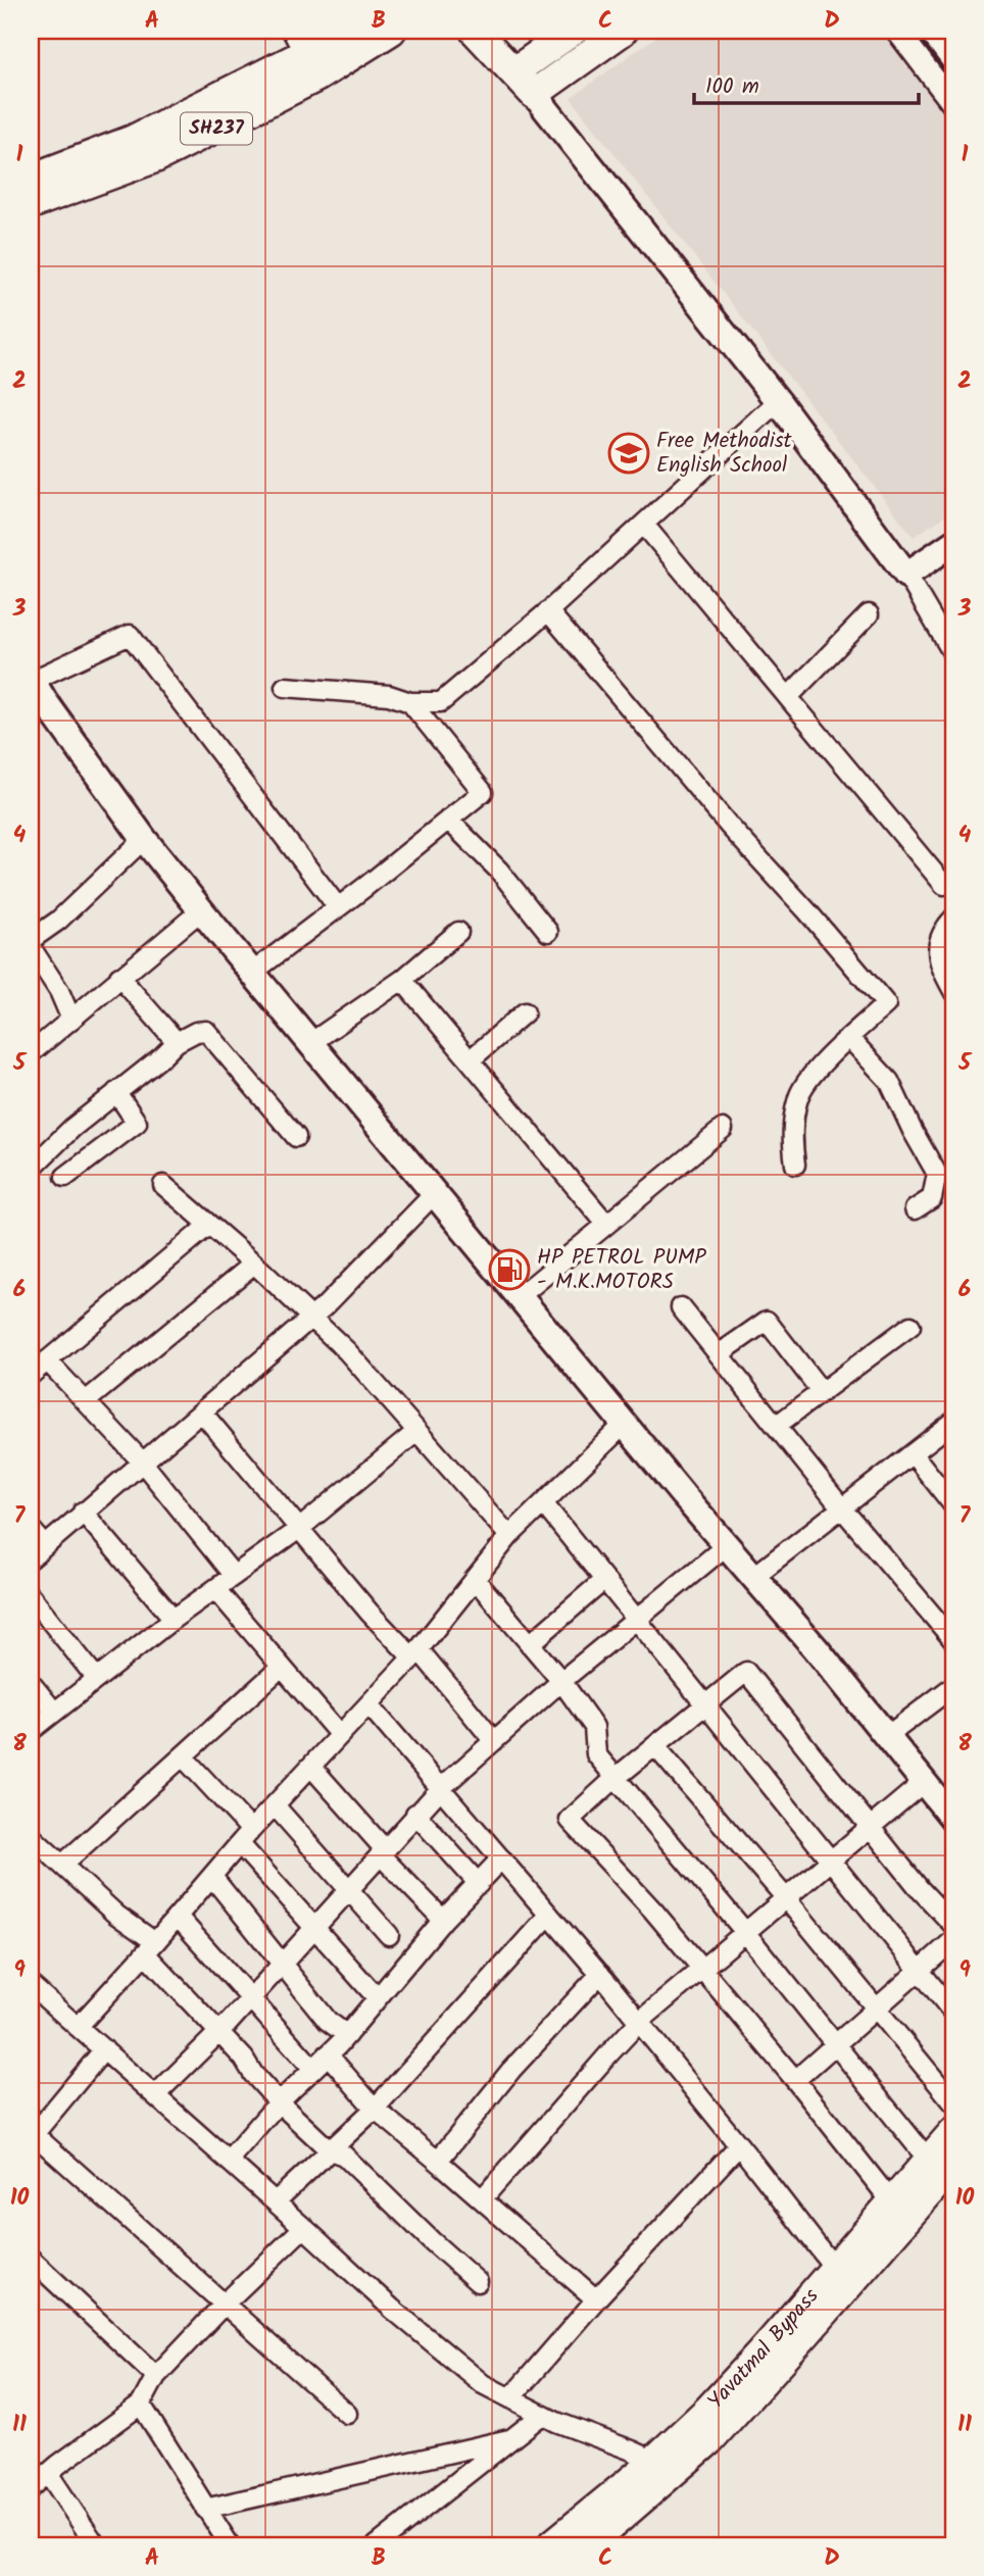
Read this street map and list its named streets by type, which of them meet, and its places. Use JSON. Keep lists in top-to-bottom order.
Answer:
{
  "streets": {
    "main road": ["SH237", "Yavatmal Bypass"]
  },
  "places": {
    "school or university": ["Free Methodist English School"],
    "fuel station": ["HP PETROL PUMP - M.K.MOTORS"]
  },
  "scale_bar": "100 m",
  "grid": {
    "columns": [
      "A",
      "B",
      "C",
      "D"
    ],
    "rows": [
      "1",
      "2",
      "3",
      "4",
      "5",
      "6",
      "7",
      "8",
      "9",
      "10",
      "11"
    ]
  }
}
